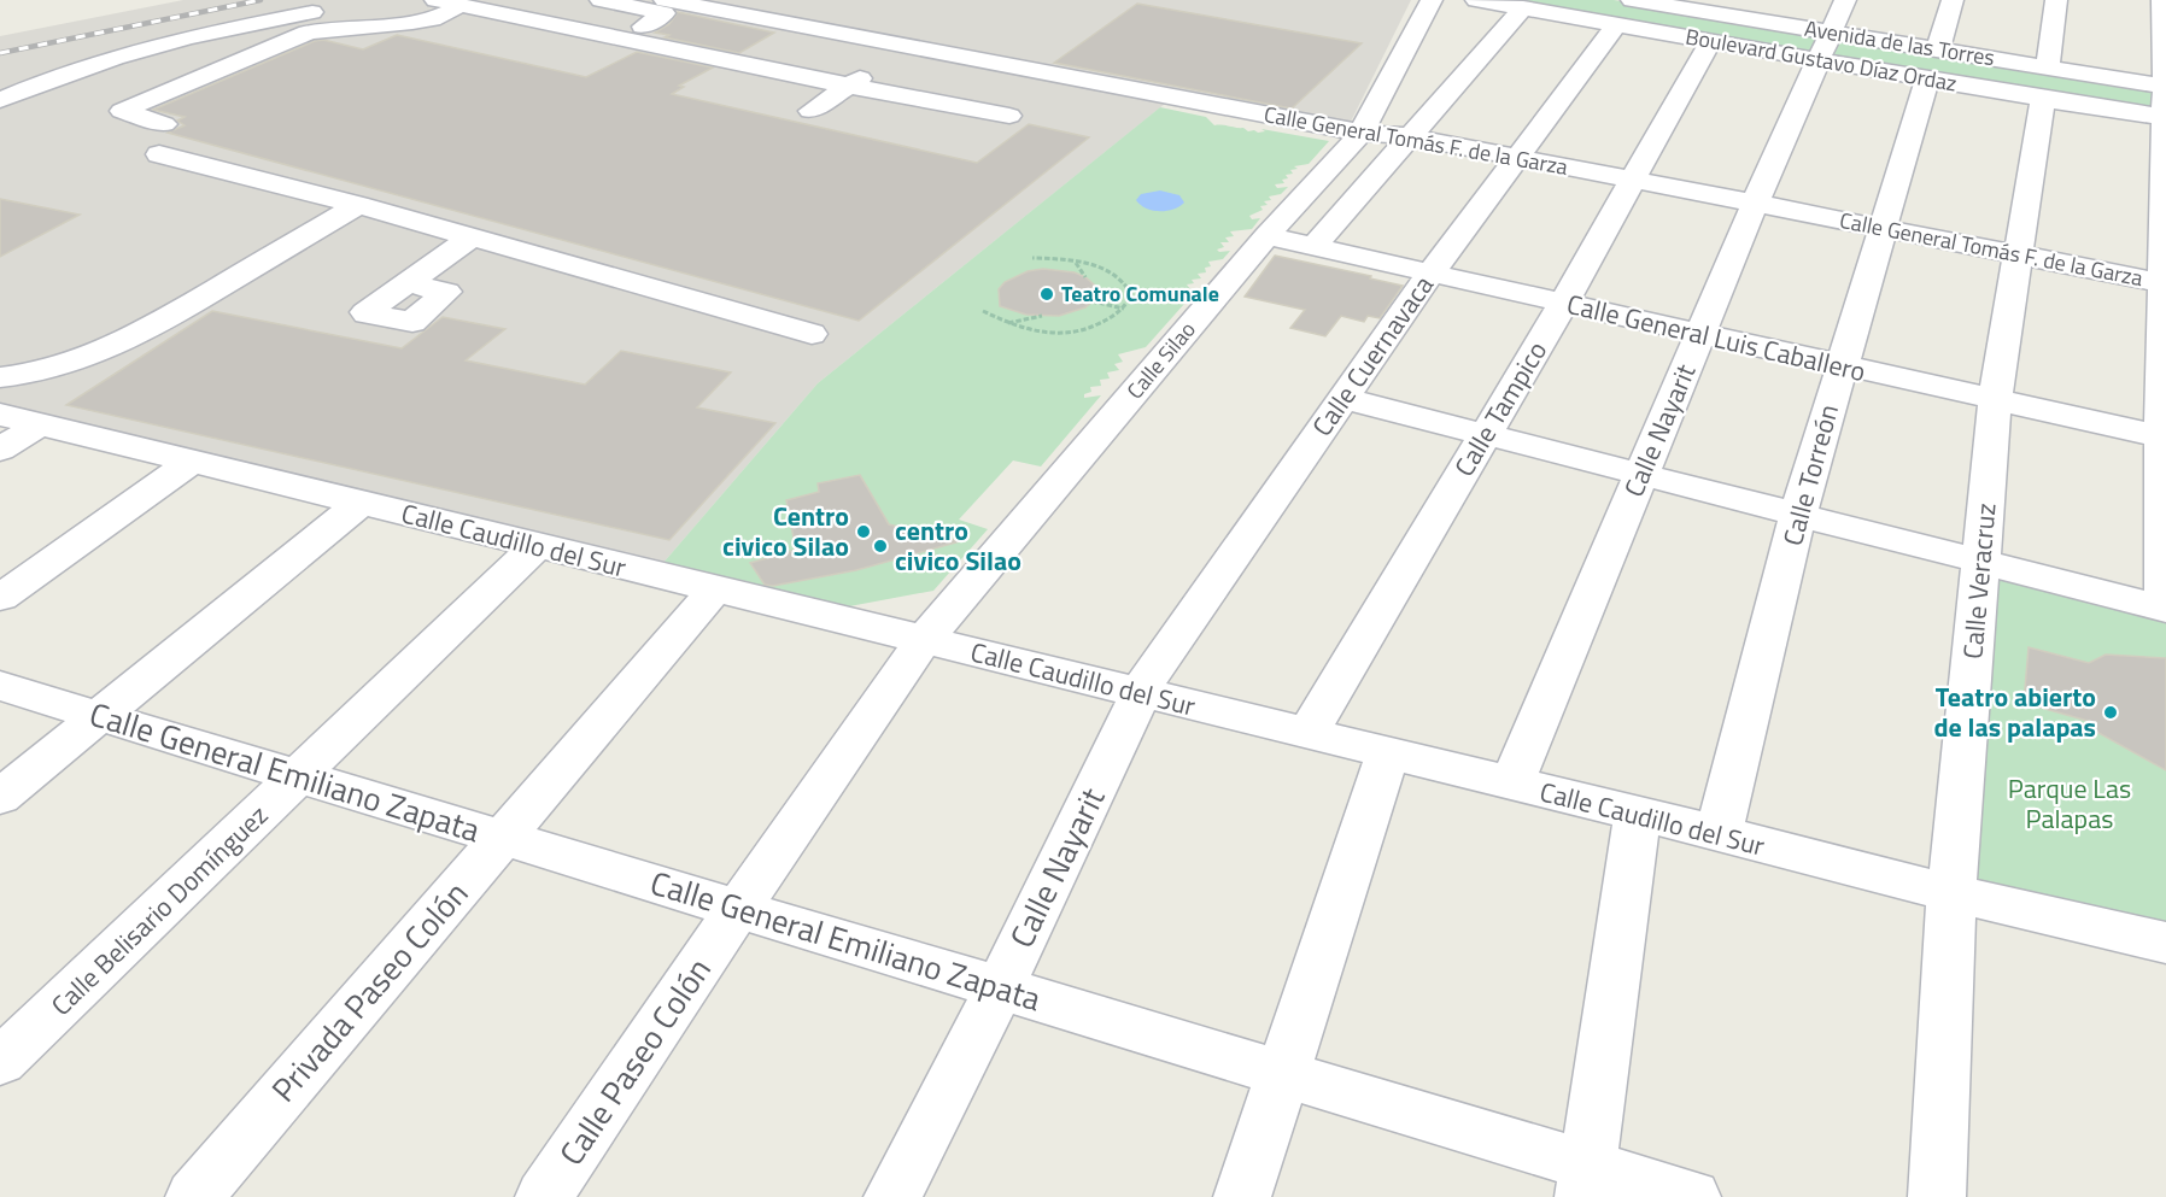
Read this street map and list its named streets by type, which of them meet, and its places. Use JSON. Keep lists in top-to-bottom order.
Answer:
{
  "streets": {
    "street": [
      "Avenida de las Torres",
      "Boulevard Gustavo Díaz Ordaz",
      "Calle General Tomás F. de la Garza",
      "Calle General Luis Caballero",
      "Calle Cuernavaca",
      "Calle Silao",
      "Calle Tampico",
      "Calle Nayarit",
      "Calle Torreón",
      "Calle Caudillo del Sur",
      "Calle Veracruz",
      "Calle General Emiliano Zapata",
      "Calle Belisario Domínguez",
      "Privada Paseo Colón",
      "Calle Paseo Colón"
    ]
  },
  "crossings": [
    ["Avenida de las Torres", "Boulevard Gustavo Díaz Ordaz"],
    ["Avenida de las Torres", "Calle Cuernavaca"],
    ["Avenida de las Torres", "Calle Tampico"],
    ["Avenida de las Torres", "Calle Nayarit"],
    ["Boulevard Gustavo Díaz Ordaz", "Calle Cuernavaca"],
    ["Boulevard Gustavo Díaz Ordaz", "Calle Tampico"],
    ["Boulevard Gustavo Díaz Ordaz", "Calle Nayarit"],
    ["Boulevard Gustavo Díaz Ordaz", "Calle Torreón"],
    ["Boulevard Gustavo Díaz Ordaz", "Calle Veracruz"],
    ["Calle General Tomás F. de la Garza", "Calle Cuernavaca"],
    ["Calle General Tomás F. de la Garza", "Calle Silao"],
    ["Calle General Tomás F. de la Garza", "Calle Tampico"],
    ["Calle General Tomás F. de la Garza", "Calle Nayarit"],
    ["Calle General Tomás F. de la Garza", "Calle Torreón"],
    ["Calle General Tomás F. de la Garza", "Calle Veracruz"],
    ["Calle General Luis Caballero", "Calle Cuernavaca"],
    ["Calle General Luis Caballero", "Calle Silao"],
    ["Calle General Luis Caballero", "Calle Tampico"],
    ["Calle General Luis Caballero", "Calle Nayarit"],
    ["Calle General Luis Caballero", "Calle Torreón"],
    ["Calle General Luis Caballero", "Calle Veracruz"],
    ["Calle Cuernavaca", "Calle Nayarit"],
    ["Calle Cuernavaca", "Calle Caudillo del Sur"],
    ["Calle Silao", "Calle Caudillo del Sur"],
    ["Calle Silao", "Calle Paseo Colón"],
    ["Calle Tampico", "Calle Caudillo del Sur"],
    ["Calle Nayarit", "Calle Caudillo del Sur"],
    ["Calle Nayarit", "Calle General Emiliano Zapata"],
    ["Calle Torreón", "Calle Caudillo del Sur"],
    ["Calle Caudillo del Sur", "Calle Veracruz"],
    ["Calle Caudillo del Sur", "Calle Belisario Domínguez"],
    ["Calle Caudillo del Sur", "Privada Paseo Colón"],
    ["Calle Caudillo del Sur", "Calle Paseo Colón"],
    ["Calle General Emiliano Zapata", "Calle Belisario Domínguez"],
    ["Calle General Emiliano Zapata", "Privada Paseo Colón"],
    ["Calle General Emiliano Zapata", "Calle Paseo Colón"]
  ],
  "parks": ["Parque Las Palapas"],
  "places": [
    "Teatro Comunale",
    "Centro civico Silao",
    "centro civico Silao",
    "Teatro abierto de las palapas"
  ]
}
